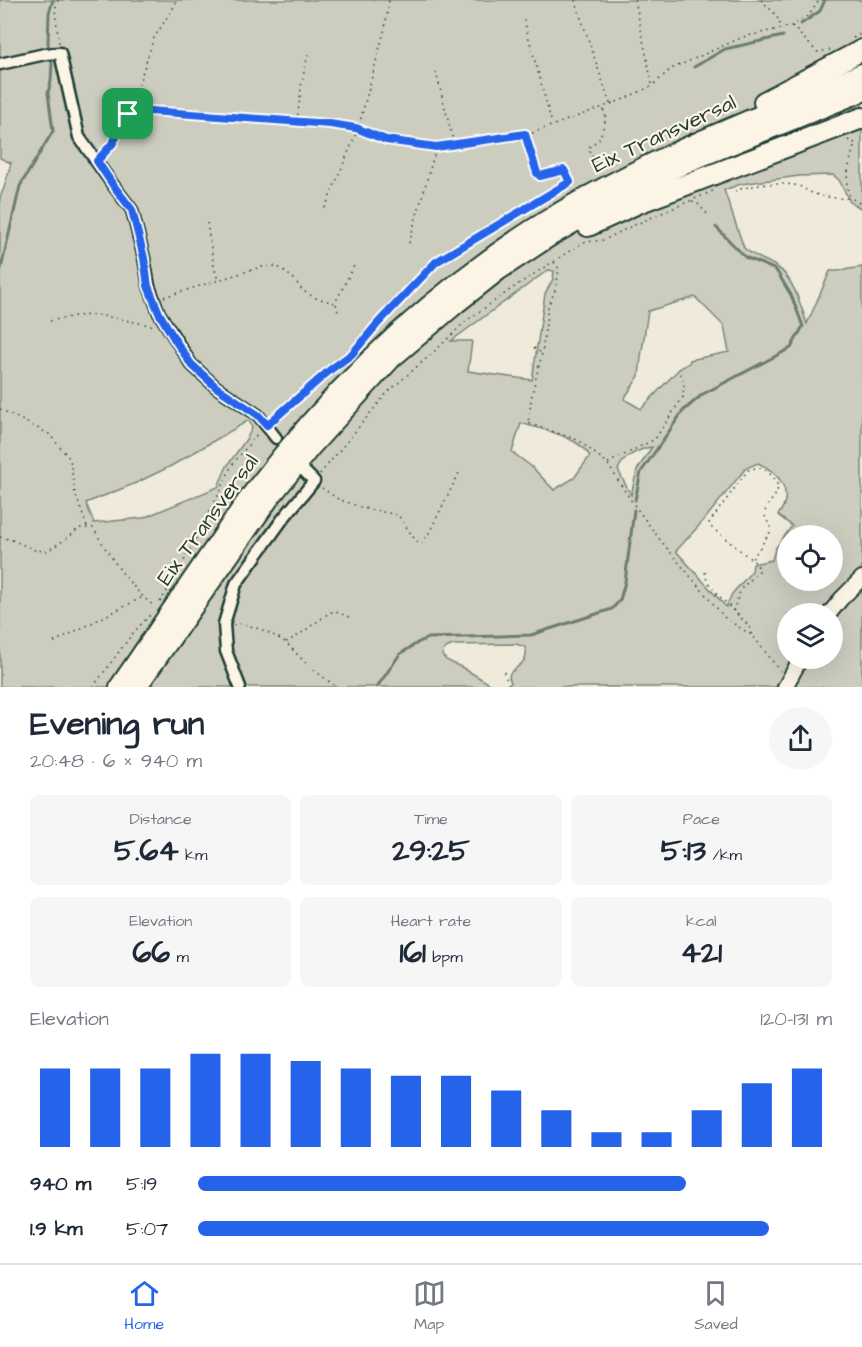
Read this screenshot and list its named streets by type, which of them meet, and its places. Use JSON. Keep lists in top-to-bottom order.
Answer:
{
  "streets": {
    "highway": ["Eix Transversal"]
  },
  "page": {
    "heading": ["Evening run", "20:48 · 6 × 940 m"],
    "stats": [
      ["Distance", "5.64 km"],
      ["Time", "29:25"],
      ["Pace", "5:13 /km"],
      ["Elevation", "66 m"],
      ["Heart rate", "161 bpm"],
      ["kcal", "421"]
    ],
    "chart": ["Elevation", "120–131 m"],
    "list": [
      {
        "name": "940 m",
        "note": "5:19"
      },
      {
        "name": "1.9 km",
        "note": "5:07"
      }
    ],
    "tabs": ["Home", "Map", "Saved"]
  }
}
